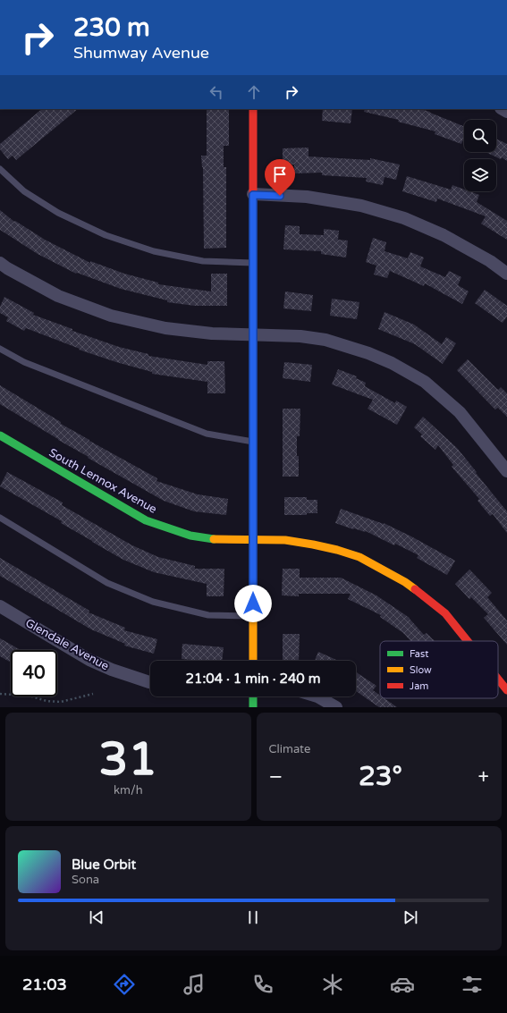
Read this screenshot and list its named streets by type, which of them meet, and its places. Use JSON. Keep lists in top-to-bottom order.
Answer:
{
  "streets": {
    "street": ["South Lennox Avenue", "Glendale Avenue"]
  },
  "legend": ["Fast", "Slow", "Jam"],
  "page": {
    "turn": ["230 m", "Shumway Avenue"],
    "limit": "40",
    "trip": "21:04 · 1 min · 240 m",
    "tile": [
      ["31", "km/h"],
      "Climate"
    ],
    "heat": ["−", "23°", "+"],
    "song": ["Blue Orbit", "Sona"],
    "tabs": "21:03"
  }
}
